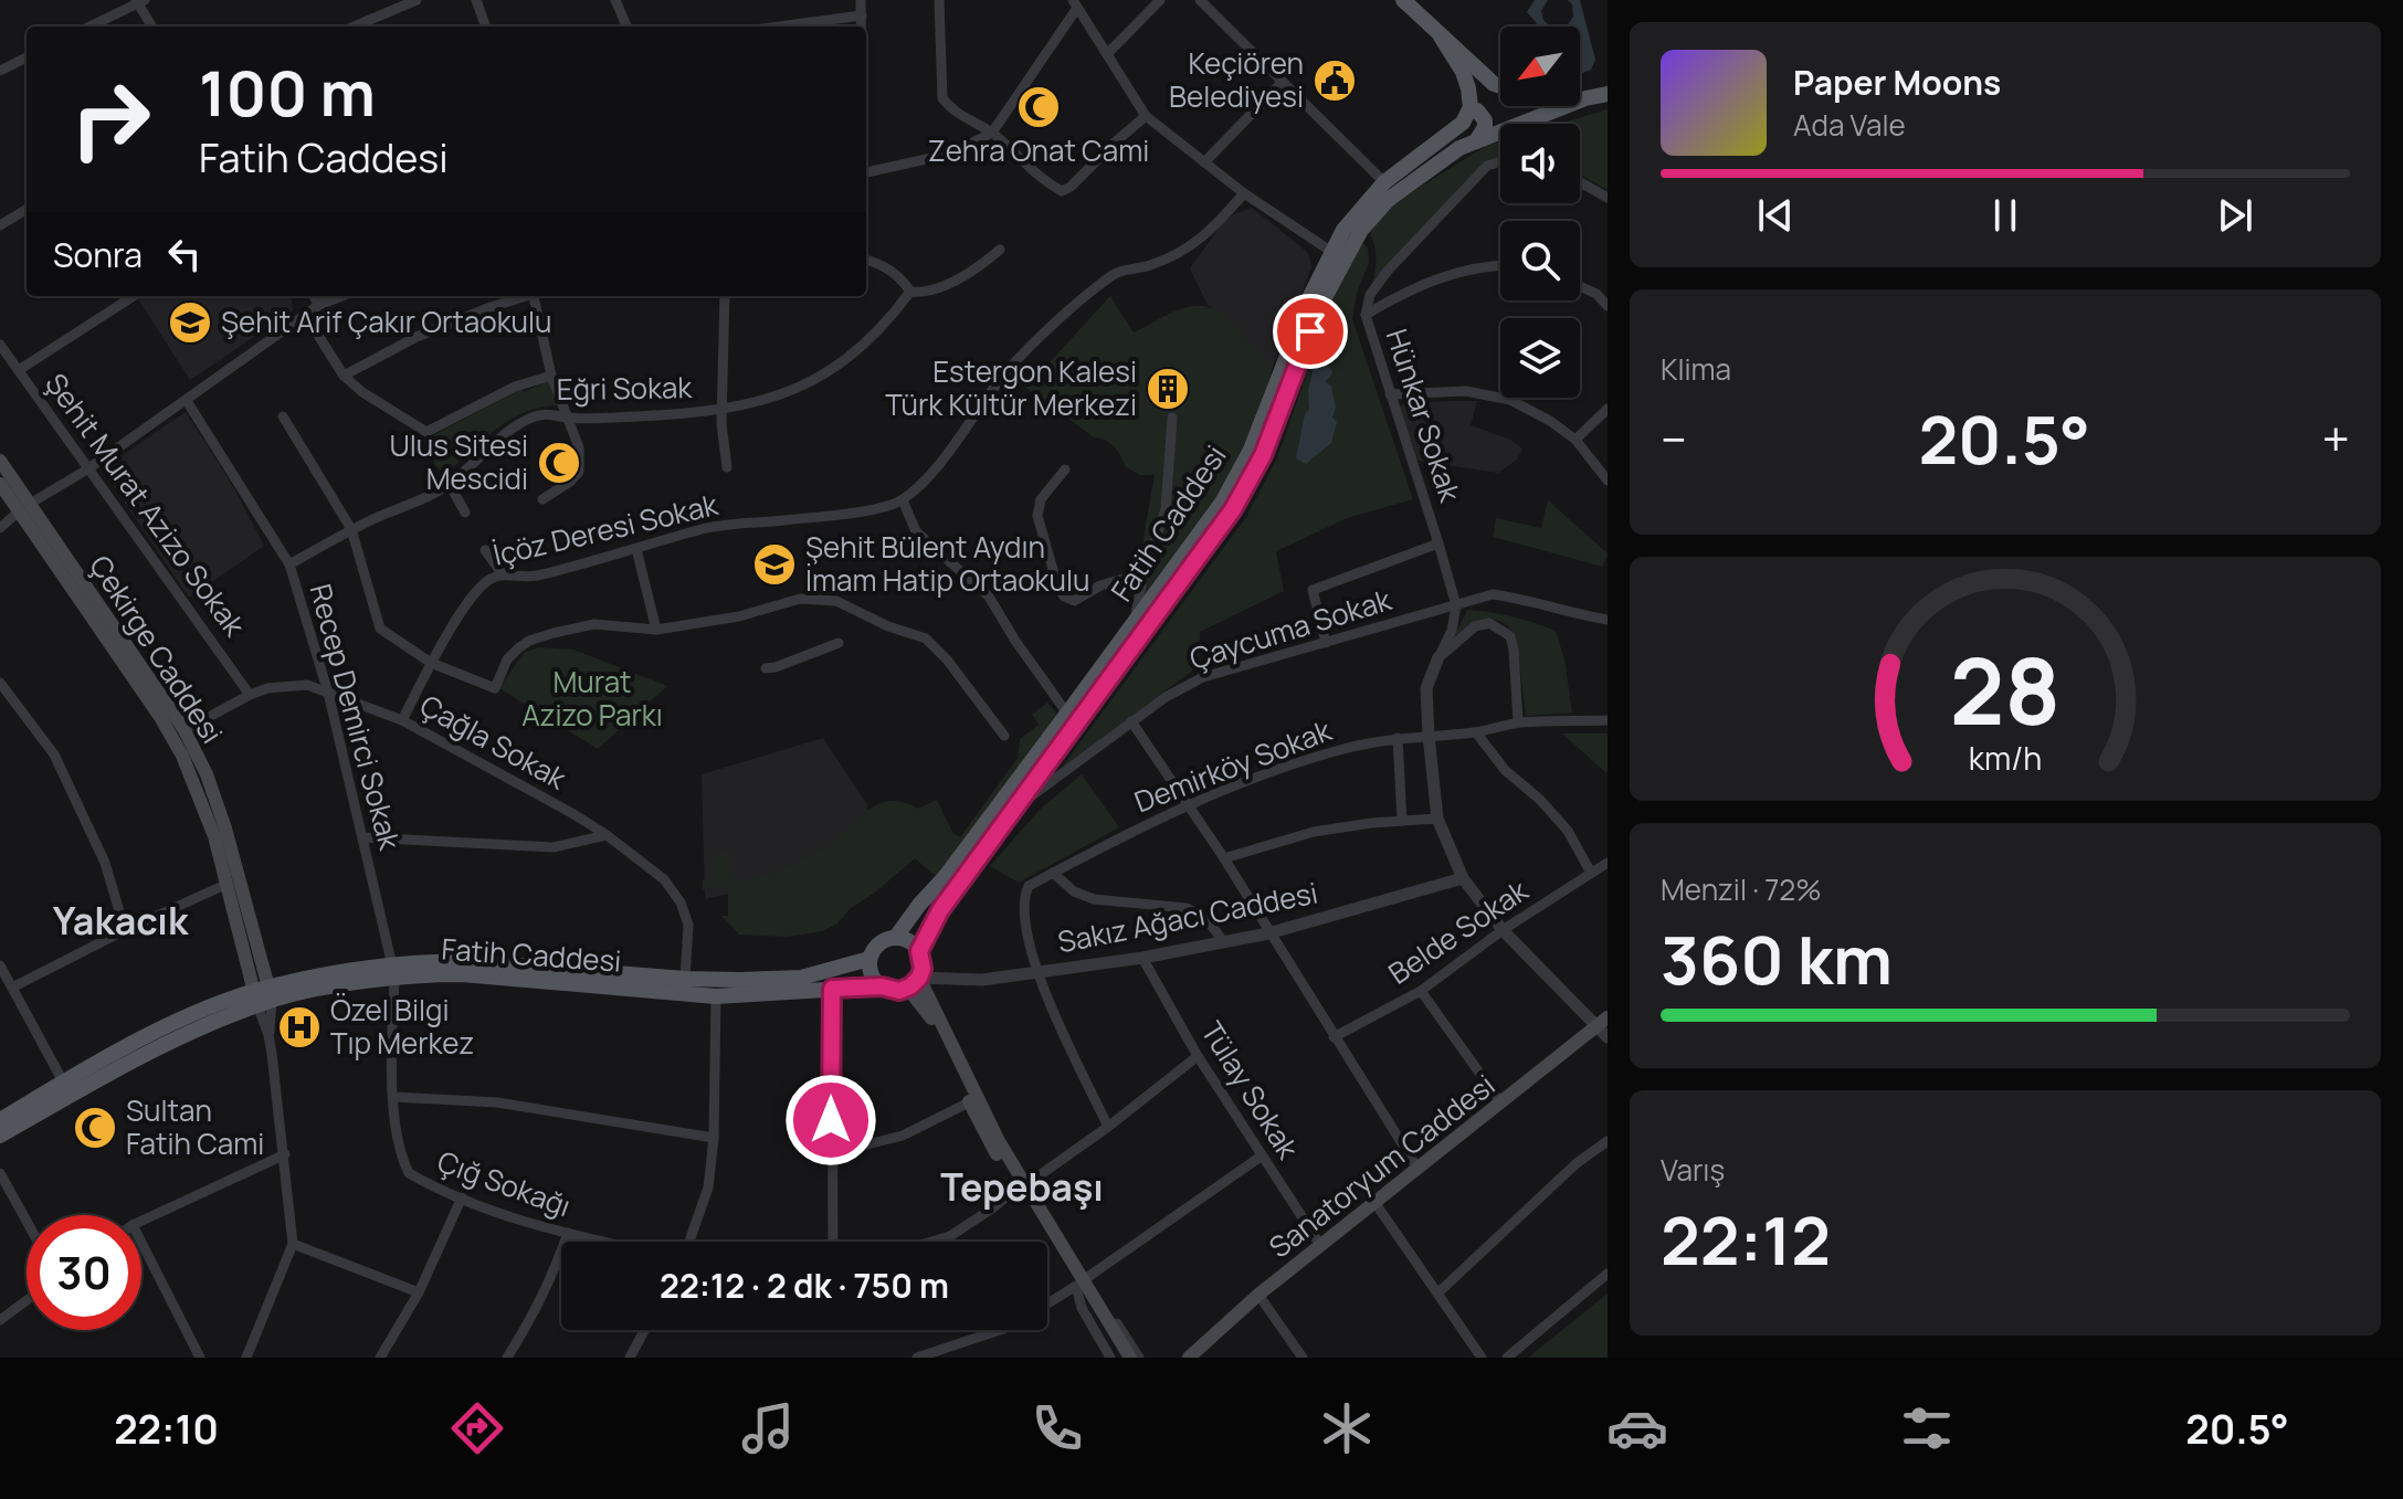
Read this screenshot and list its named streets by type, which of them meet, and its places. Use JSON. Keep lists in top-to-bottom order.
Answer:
{
  "streets": {
    "main road": ["Fatih Caddesi", "Çekirge Caddesi", "Sanatoryum Caddesi"],
    "street": [
      "Eğri Sokak",
      "Hünkar Sokak",
      "Şehit Murat Azizo Sokak",
      "İçöz Deresi Sokak",
      "Çaycuma Sokak",
      "Recep Demirci Sokak",
      "Çağla Sokak",
      "Demirköy Sokak",
      "Sakız Ağacı Caddesi",
      "Belde Sokak",
      "Tülay Sokak",
      "Çığ Sokağı"
    ]
  },
  "crossings": [
    ["Eğri Sokak", "Recep Demirci Sokak"],
    ["Hünkar Sokak", "Çaycuma Sokak"],
    ["Şehit Murat Azizo Sokak", "Çağla Sokak"],
    ["Fatih Caddesi", "Çaycuma Sokak"],
    ["Fatih Caddesi", "Çekirge Caddesi"],
    ["Fatih Caddesi", "Recep Demirci Sokak"],
    ["Fatih Caddesi", "Çağla Sokak"],
    ["Fatih Caddesi", "Sakız Ağacı Caddesi"],
    ["Fatih Caddesi", "Çığ Sokağı"],
    ["İçöz Deresi Sokak", "Çağla Sokak"],
    ["Çekirge Caddesi", "Çağla Sokak"],
    ["Recep Demirci Sokak", "Çağla Sokak"],
    ["Recep Demirci Sokak", "Çığ Sokağı"],
    ["Demirköy Sokak", "Sakız Ağacı Caddesi"],
    ["Sakız Ağacı Caddesi", "Tülay Sokak"],
    ["Tülay Sokak", "Sanatoryum Caddesi"]
  ],
  "districts": ["Yakacık", "Tepebaşı"],
  "parks": ["Murat Azizo Parkı"],
  "places": {
    "public building": ["Keçiören Belediyesi"],
    "mosque": ["Zehra Onat Cami", "Ulus Sitesi Mescidi", "Sultan Fatih Cami"],
    "school or university": ["Şehit Arif Çakır Ortaokulu", "Şehit Bülent Aydın İmam Hatip Ortaokulu"],
    "building": ["Estergon Kalesi Türk Kültür Merkezi"],
    "hospital": ["Özel Bilgi Tıp Merkez"]
  },
  "north": "bottom left",
  "page": {
    "turn": ["100 m", "Fatih Caddesi"],
    "song": ["Paper Moons", "Ada Vale"],
    "then": "Sonra",
    "tile": [
      "Klima",
      ["Menzil · 72%", "360 km"],
      ["Varış", "22:12"]
    ],
    "heat": ["−", "20.5°", "+"],
    "limit": "30",
    "trip": "22:12 · 2 dk · 750 m",
    "tabs": ["22:10", "20.5°"],
    "gauge": ["28", "km/h"]
  }
}
